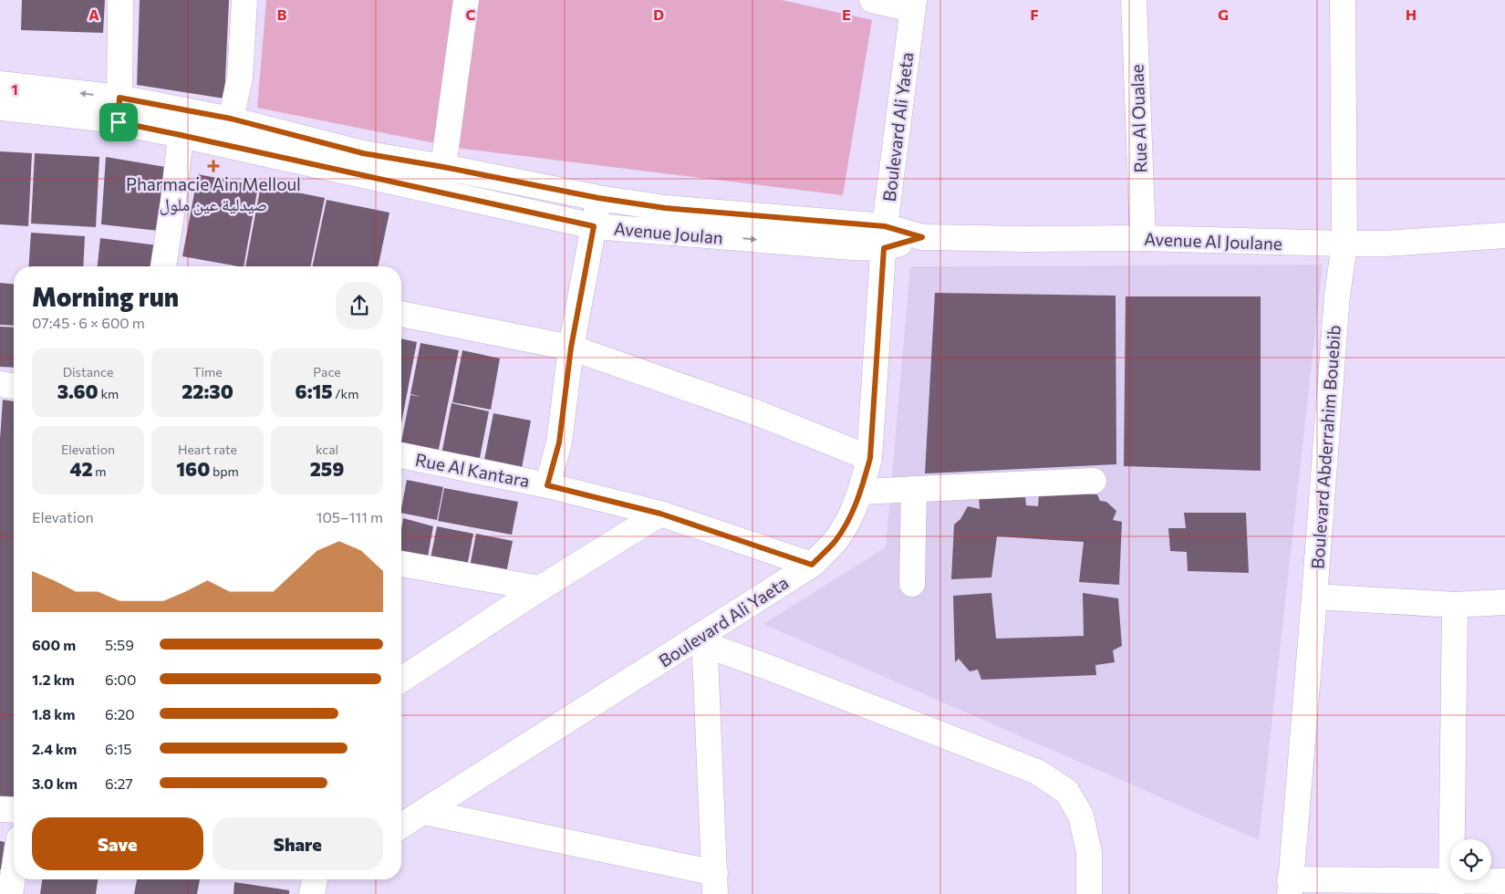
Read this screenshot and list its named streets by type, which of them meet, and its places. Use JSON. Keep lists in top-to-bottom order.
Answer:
{
  "streets": {
    "street": [
      "Rue Al Oualae",
      "Boulevard Ali Yaeta",
      "Avenue Joulan",
      "Avenue Al Joulane",
      "Boulevard Abderrahim Bouebib",
      "Rue Al Kantara"
    ]
  },
  "crossings": [
    ["Rue Al Oualae", "Avenue Al Joulane"],
    ["Boulevard Ali Yaeta", "Avenue Joulan"],
    ["Boulevard Ali Yaeta", "Avenue Al Joulane"],
    ["Boulevard Ali Yaeta", "Rue Al Kantara"],
    ["Avenue Joulan", "Avenue Al Joulane"],
    ["Avenue Al Joulane", "Boulevard Abderrahim Bouebib"]
  ],
  "places": {
    "health": ["Pharmacie Ain Melloul صيدلية عين ملول"]
  },
  "page": {
    "heading": ["Morning run", "07:45 · 6 × 600 m"],
    "stats": [
      ["Distance", "3.60 km"],
      ["Time", "22:30"],
      ["Pace", "6:15 /km"],
      ["Elevation", "42 m"],
      ["Heart rate", "160 bpm"],
      ["kcal", "259"]
    ],
    "chart": ["Elevation", "105–111 m"],
    "list": [
      {
        "name": "600 m",
        "note": "5:59"
      },
      {
        "name": "1.2 km",
        "note": "6:00"
      },
      {
        "name": "1.8 km",
        "note": "6:20"
      },
      {
        "name": "2.4 km",
        "note": "6:15"
      },
      {
        "name": "3.0 km",
        "note": "6:27"
      }
    ],
    "buttons": ["Save", "Share"]
  },
  "grid": {
    "columns": [
      "A",
      "B",
      "C",
      "D",
      "E",
      "F",
      "G",
      "H"
    ],
    "rows": ["1"]
  }
}
